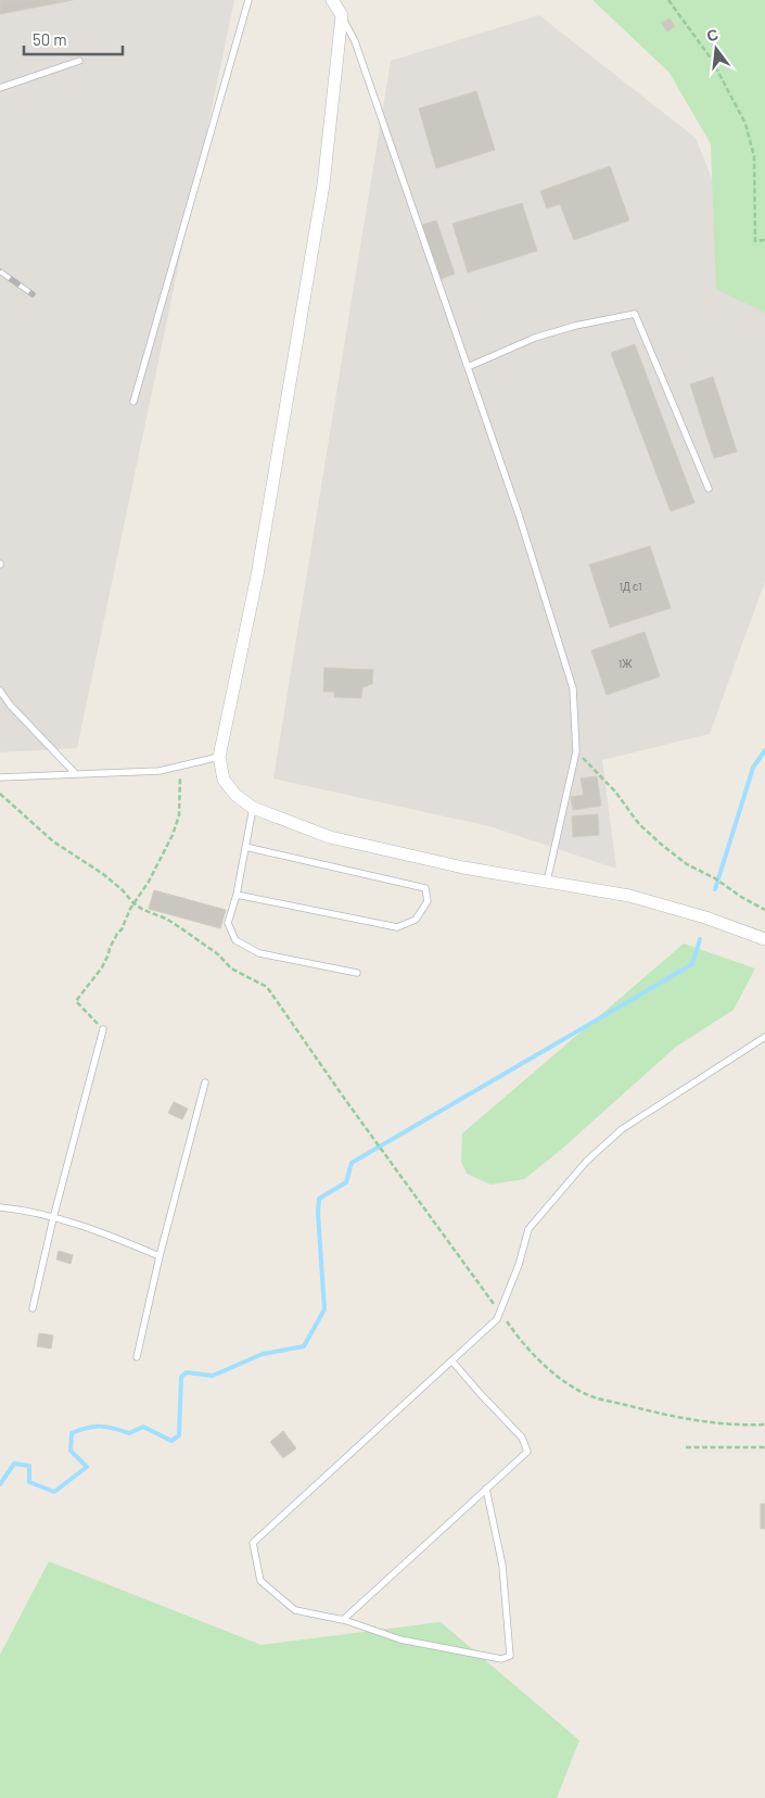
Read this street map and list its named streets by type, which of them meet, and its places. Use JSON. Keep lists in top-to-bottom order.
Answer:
{
  "house_numbers": ["1Д с1", "1Ж"],
  "scale_bar": "50 m",
  "north": "top"
}
